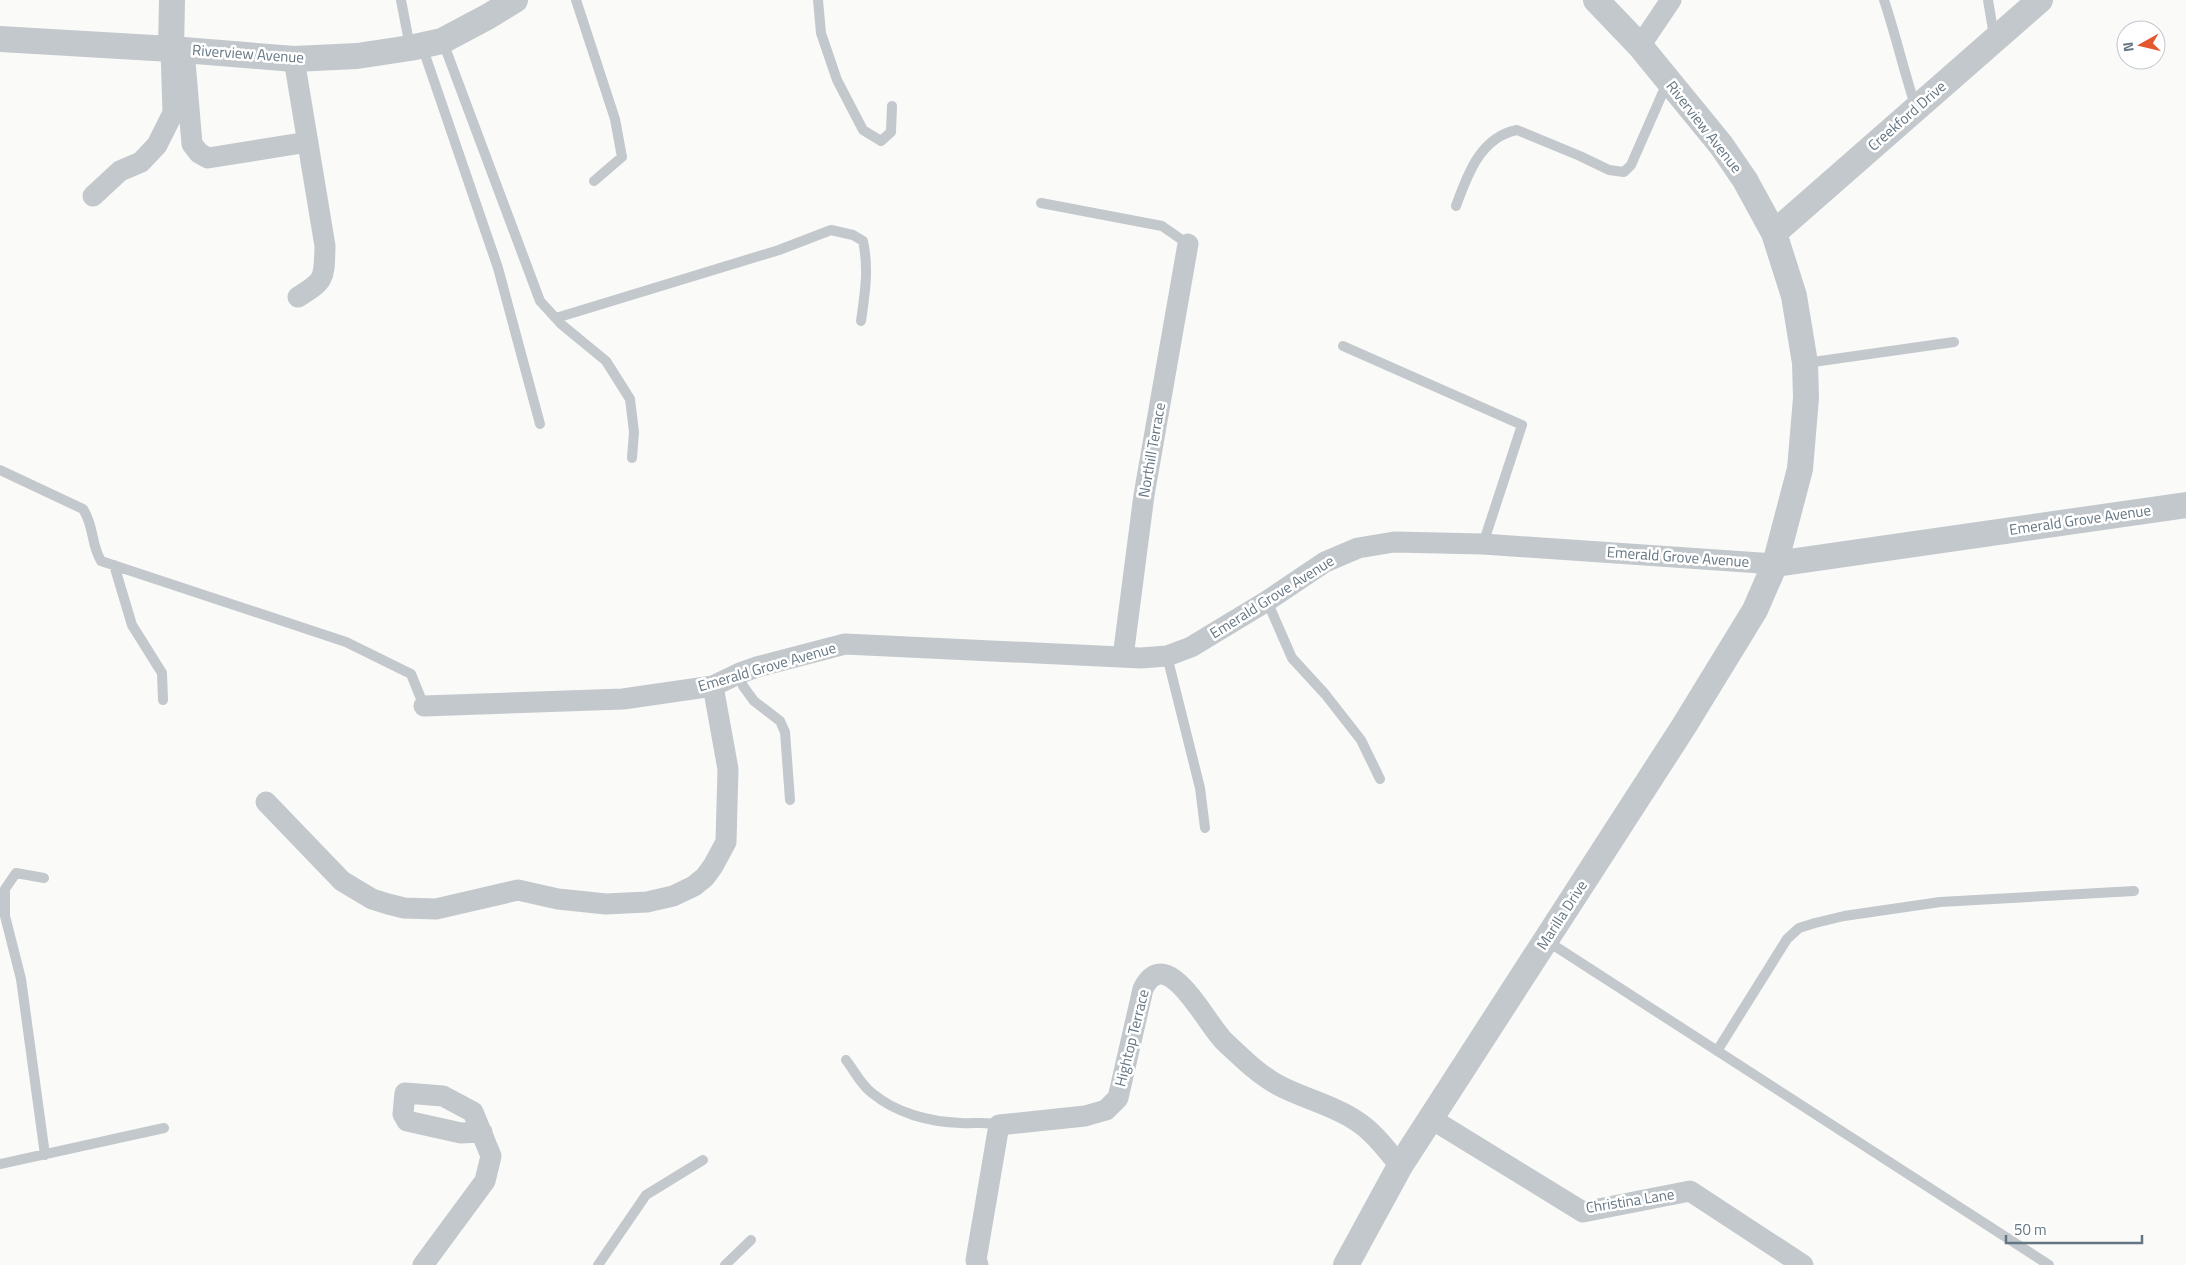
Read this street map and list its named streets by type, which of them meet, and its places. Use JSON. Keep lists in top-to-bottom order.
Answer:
{
  "streets": {
    "street": [
      "Riverview Avenue",
      "Creekford Drive",
      "Northill Terrace",
      "Emerald Grove Avenue",
      "Marilla Drive",
      "Hightop Terrace",
      "Christina Lane"
    ]
  },
  "crossings": [
    ["Riverview Avenue", "Creekford Drive"],
    ["Riverview Avenue", "Emerald Grove Avenue"],
    ["Riverview Avenue", "Marilla Drive"],
    ["Northill Terrace", "Emerald Grove Avenue"],
    ["Emerald Grove Avenue", "Marilla Drive"],
    ["Marilla Drive", "Hightop Terrace"],
    ["Marilla Drive", "Christina Lane"]
  ],
  "scale_bar": "50 m",
  "north": "left"
}
